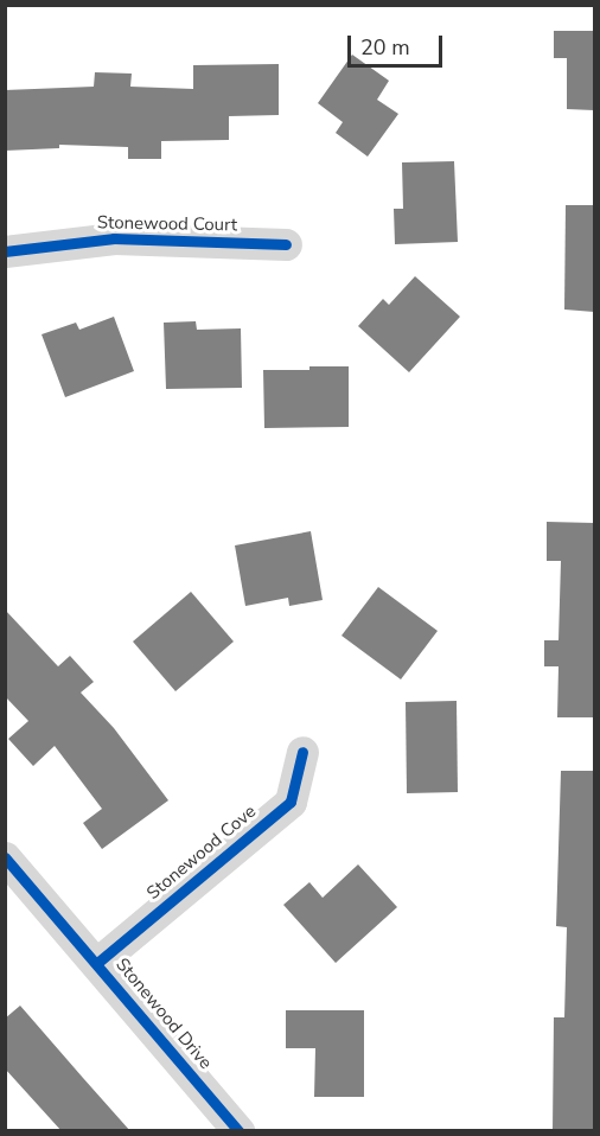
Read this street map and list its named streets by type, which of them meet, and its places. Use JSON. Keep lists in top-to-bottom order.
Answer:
{
  "streets": {
    "street": ["Stonewood Court", "Stonewood Cove", "Stonewood Drive"]
  },
  "crossings": [
    ["Stonewood Cove", "Stonewood Drive"]
  ],
  "scale_bar": "20 m"
}
